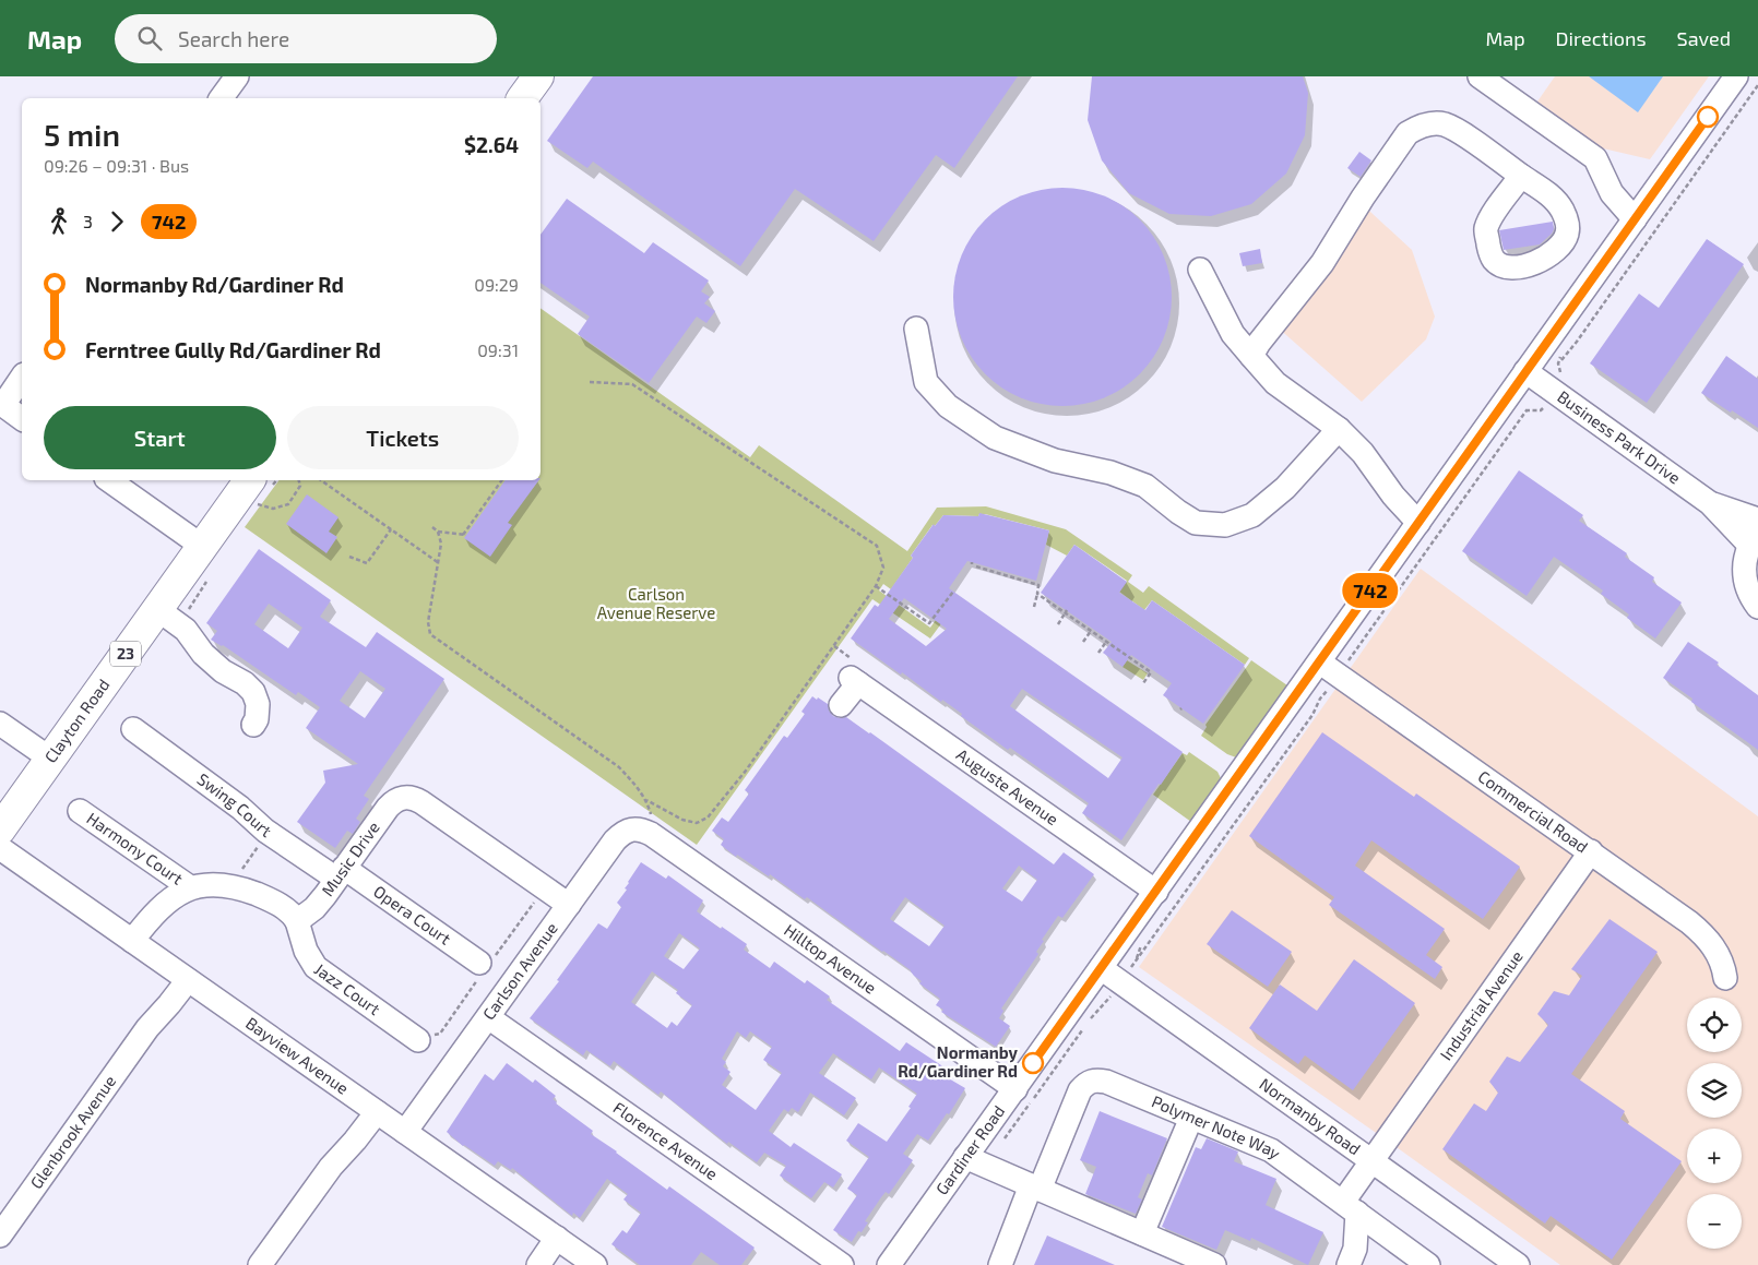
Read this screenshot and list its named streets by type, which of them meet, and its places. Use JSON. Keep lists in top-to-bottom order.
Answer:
{
  "streets": {
    "main road": ["23", "Clayton Road"],
    "street": [
      "Business Park Drive",
      "Auguste Avenue",
      "Swing Court",
      "Commercial Road",
      "Harmony Court",
      "Music Drive",
      "Opera Court",
      "Hilltop Avenue",
      "Carlson Avenue",
      "Jazz Court",
      "Industrial Avenue",
      "Bayview Avenue",
      "Normanby Road",
      "Polymer Note Way",
      "Glenbrook Avenue",
      "Florence Avenue",
      "Gardiner Road"
    ]
  },
  "crossings": [
    ["Business Park Drive", "Gardiner Road"],
    ["Auguste Avenue", "Gardiner Road"],
    ["Swing Court", "Music Drive"],
    ["Swing Court", "Opera Court"],
    ["Commercial Road", "Industrial Avenue"],
    ["Commercial Road", "Gardiner Road"],
    ["Music Drive", "Opera Court"],
    ["Music Drive", "Carlson Avenue"],
    ["Music Drive", "Jazz Court"],
    ["Hilltop Avenue", "Carlson Avenue"],
    ["Hilltop Avenue", "Gardiner Road"],
    ["Carlson Avenue", "Bayview Avenue"],
    ["Carlson Avenue", "Florence Avenue"],
    ["Industrial Avenue", "Normanby Road"],
    ["Industrial Avenue", "Polymer Note Way"],
    ["Bayview Avenue", "Glenbrook Avenue"],
    ["Normanby Road", "Gardiner Road"]
  ],
  "parks": ["Carlson Avenue Reserve"],
  "places": ["Normanby Rd/Gardiner Rd"],
  "lines": ["bus line 742"],
  "page": {
    "header": "Map",
    "search": "Search here",
    "nav": ["Map", "Directions", "Saved"],
    "on_map": "742",
    "heading": ["5 min", "09:26 – 09:31 · Bus", "$2.64"],
    "legs": ["3", "742"],
    "list": [
      {
        "name": "Normanby Rd/Gardiner Rd",
        "value": "09:29"
      },
      {
        "name": "Ferntree Gully Rd/Gardiner Rd",
        "value": "09:31"
      }
    ],
    "buttons": ["Start", "Tickets"],
    "map_buttons": ["+", "−"]
  }
}
